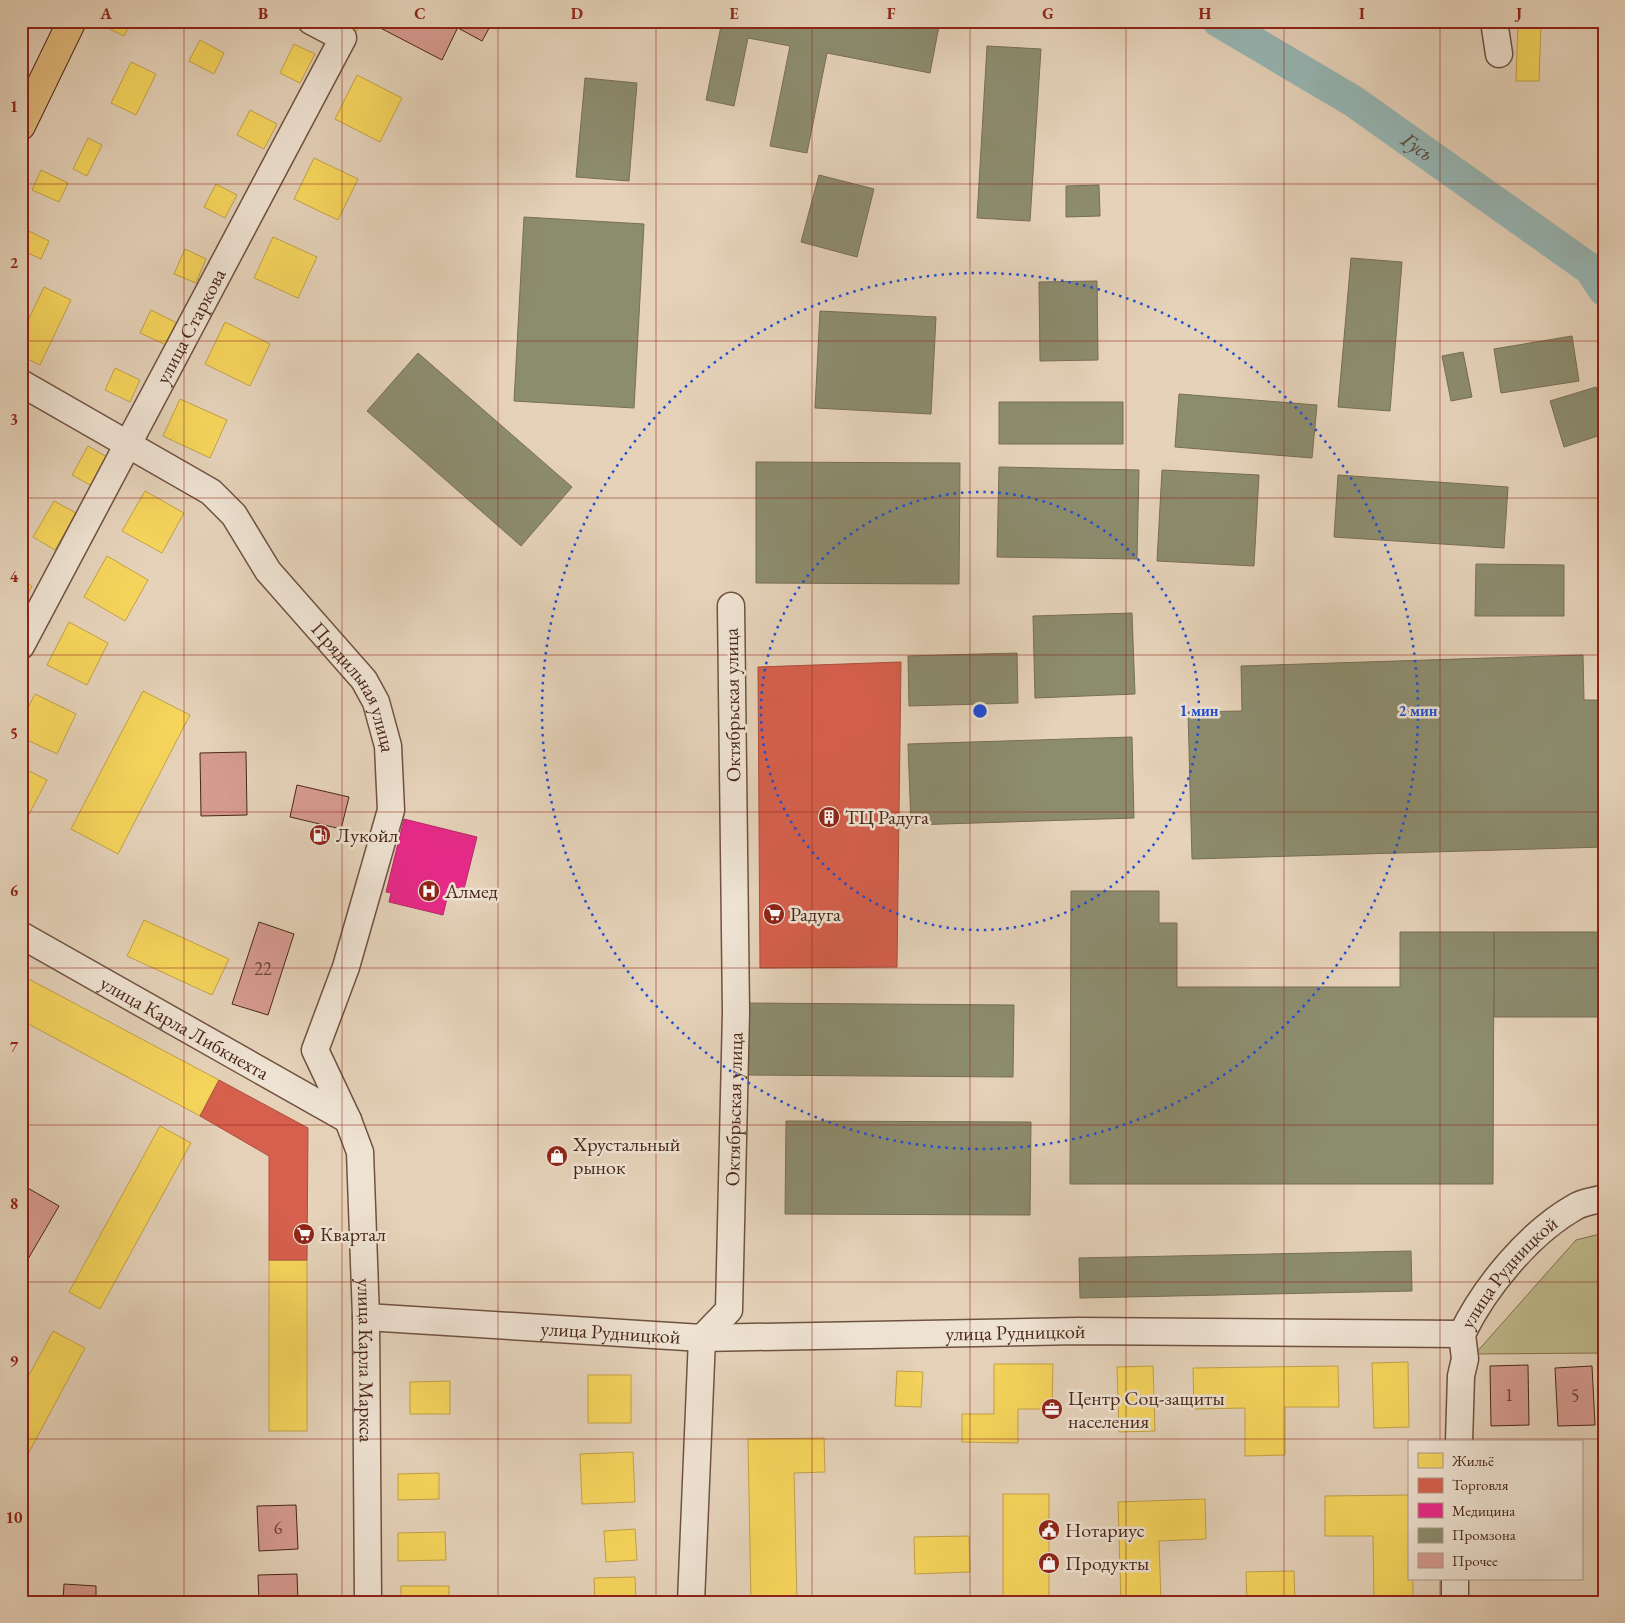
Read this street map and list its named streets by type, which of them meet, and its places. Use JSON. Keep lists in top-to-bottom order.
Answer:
{
  "streets": {
    "street": [
      "улица Старкова",
      "Прядильная улица",
      "Октябрьская улица",
      "улица Карла Либкнехта",
      "улица Рудницкой",
      "улица Карла Маркса"
    ]
  },
  "crossings": [
    ["улица Старкова", "Прядильная улица"],
    ["Прядильная улица", "улица Карла Либкнехта"],
    ["Прядильная улица", "улица Карла Маркса"],
    ["Октябрьская улица", "улица Рудницкой"],
    ["улица Карла Либкнехта", "улица Карла Маркса"],
    ["улица Рудницкой", "улица Карла Маркса"]
  ],
  "water": ["Гусь"],
  "places": {
    "building": ["ТЦ Радуга"],
    "fuel station": ["Лукойл"],
    "hospital": ["Алмед"],
    "supermarket": ["Радуга", "Квартал"],
    "shop": ["Хрустальный рынок", "Продукты"],
    "office": ["Центр Соц-защиты населения"],
    "public building": ["Нотариус"]
  },
  "house_numbers": [
    "22",
    "1",
    "5",
    "6"
  ],
  "legend": [
    "Жильё",
    "Торговля",
    "Медицина",
    "Промзона",
    "Прочее"
  ],
  "grid": {
    "columns": [
      "A",
      "B",
      "C",
      "D",
      "E",
      "F",
      "G",
      "H",
      "I",
      "J"
    ],
    "rows": [
      "1",
      "2",
      "3",
      "4",
      "5",
      "6",
      "7",
      "8",
      "9",
      "10"
    ]
  },
  "rings": ["1 мин", "2 мин"]
}
